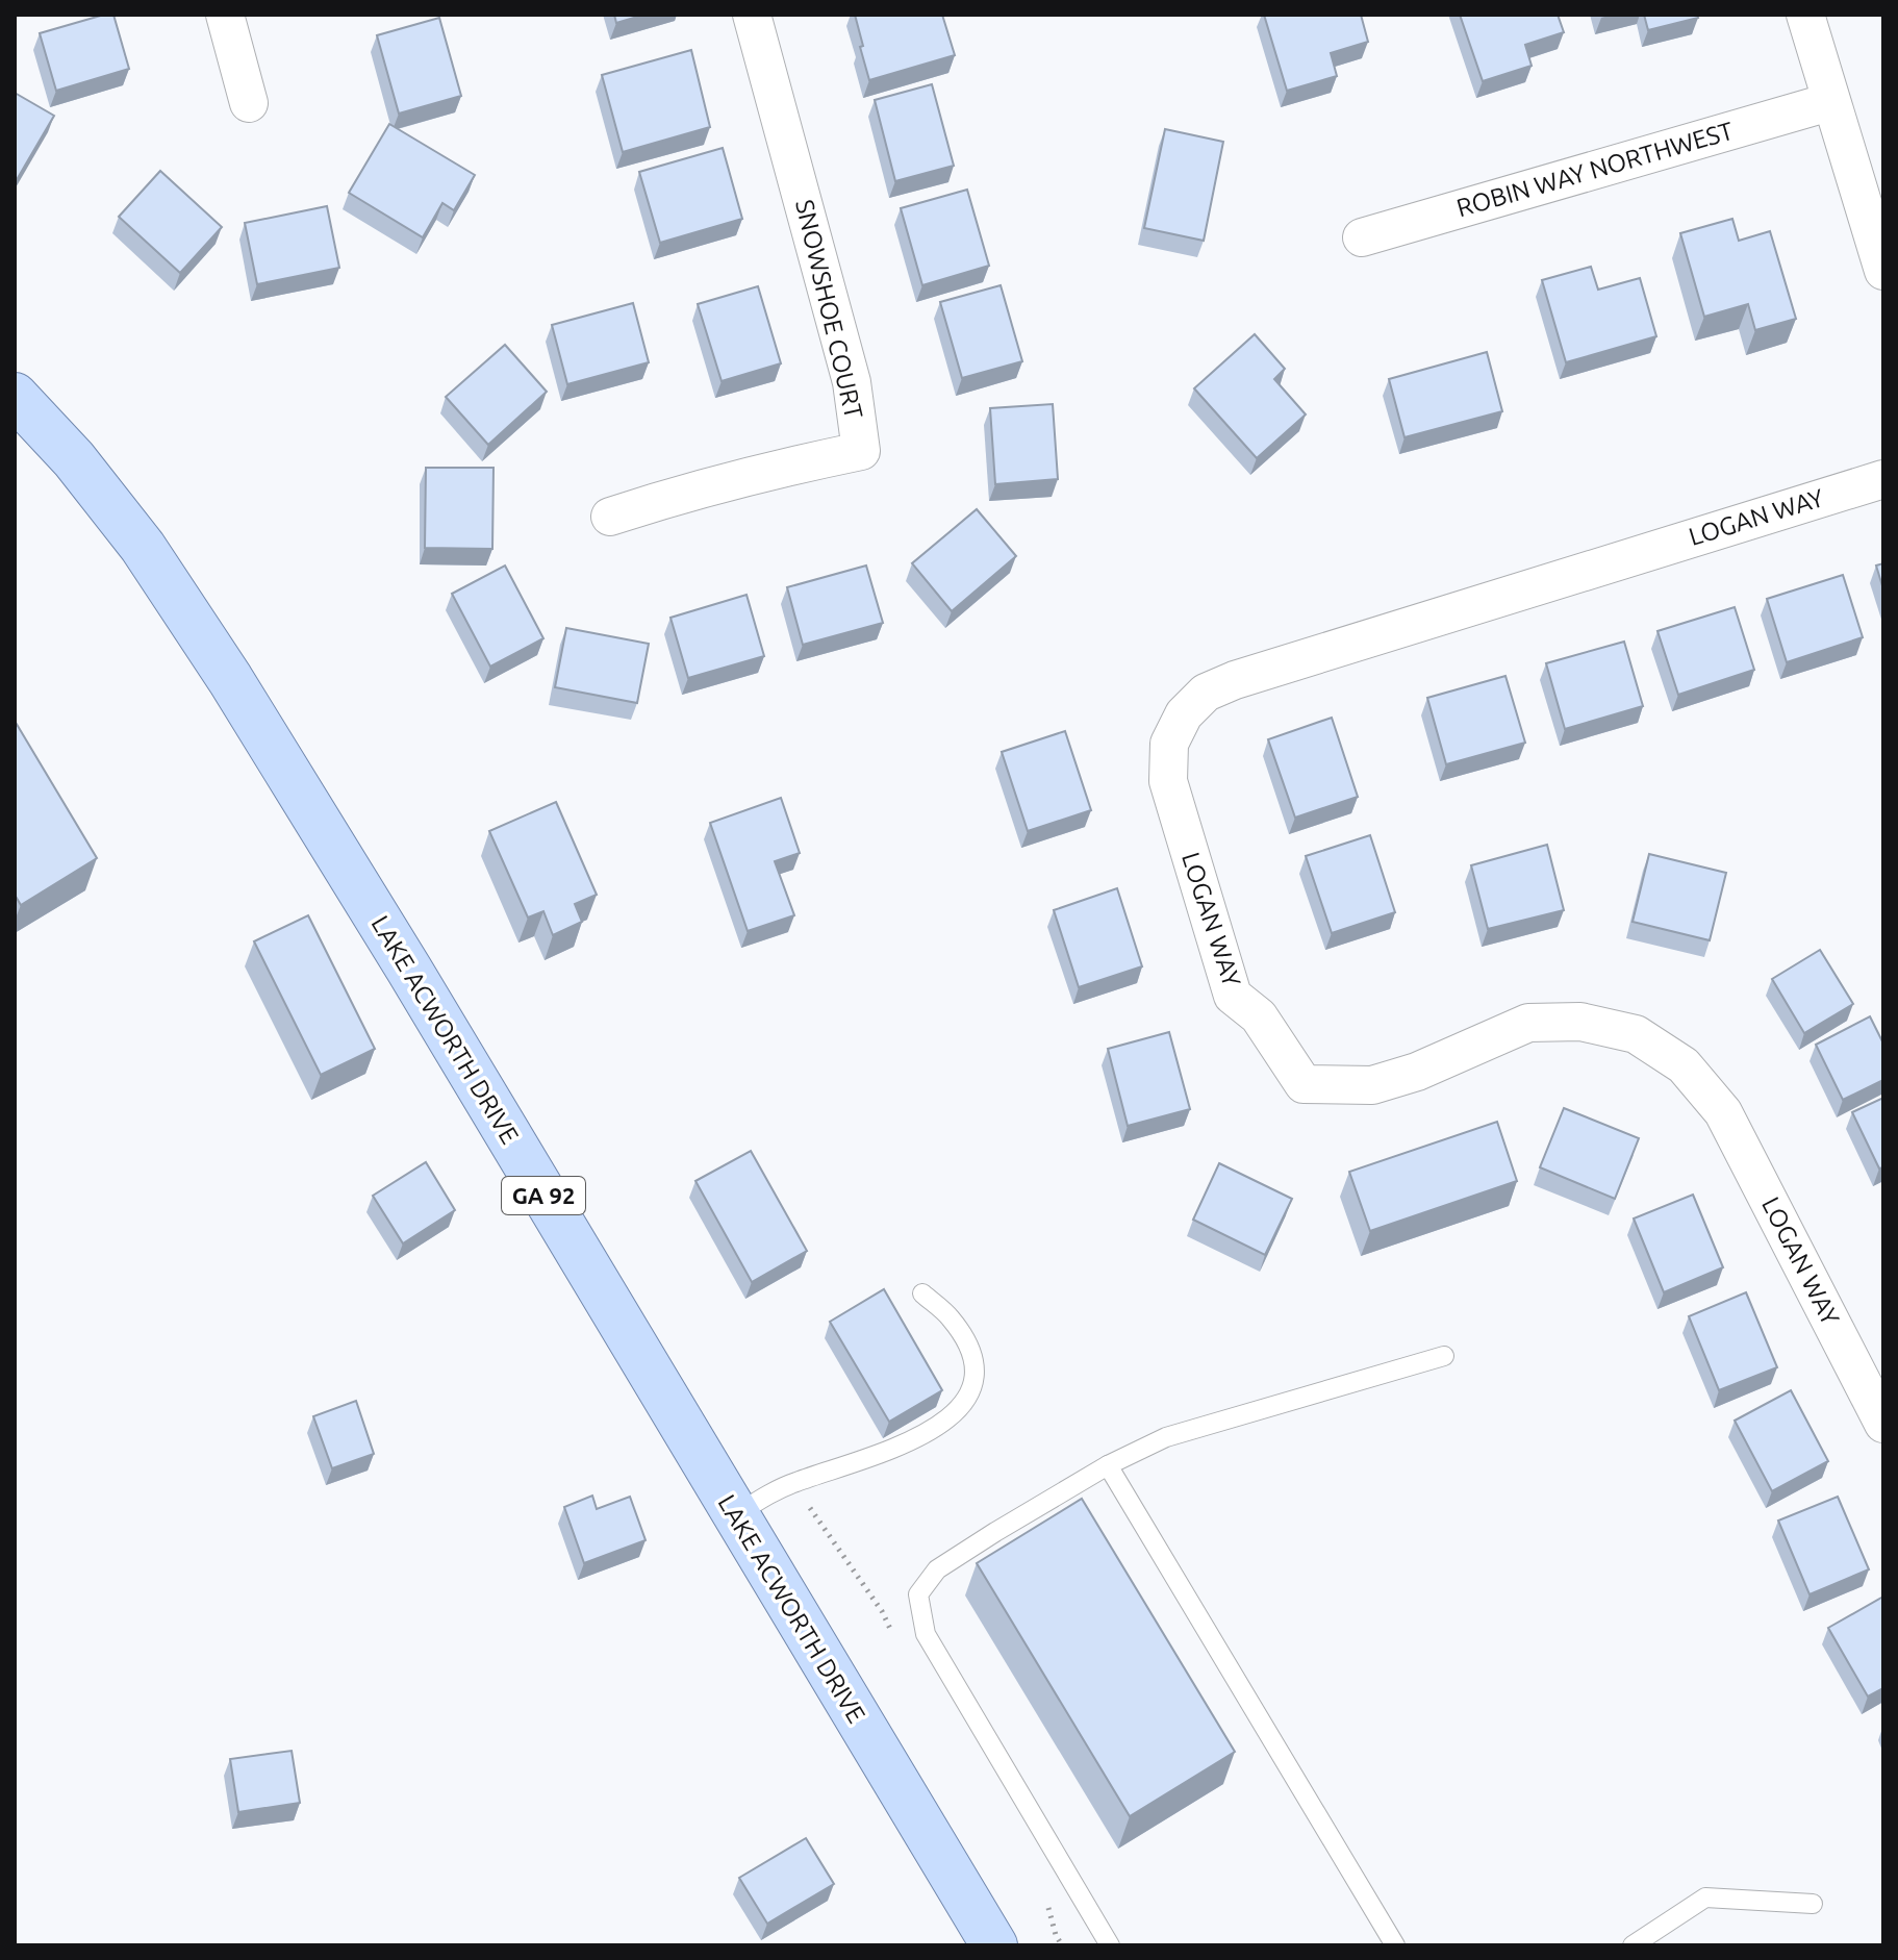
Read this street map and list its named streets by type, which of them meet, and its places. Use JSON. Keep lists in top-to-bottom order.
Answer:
{
  "streets": {
    "main road": ["LAKE ACWORTH DRIVE", "GA 92"],
    "street": ["ROBIN WAY NORTHWEST", "SNOWSHOE COURT", "LOGAN WAY"]
  }
}
